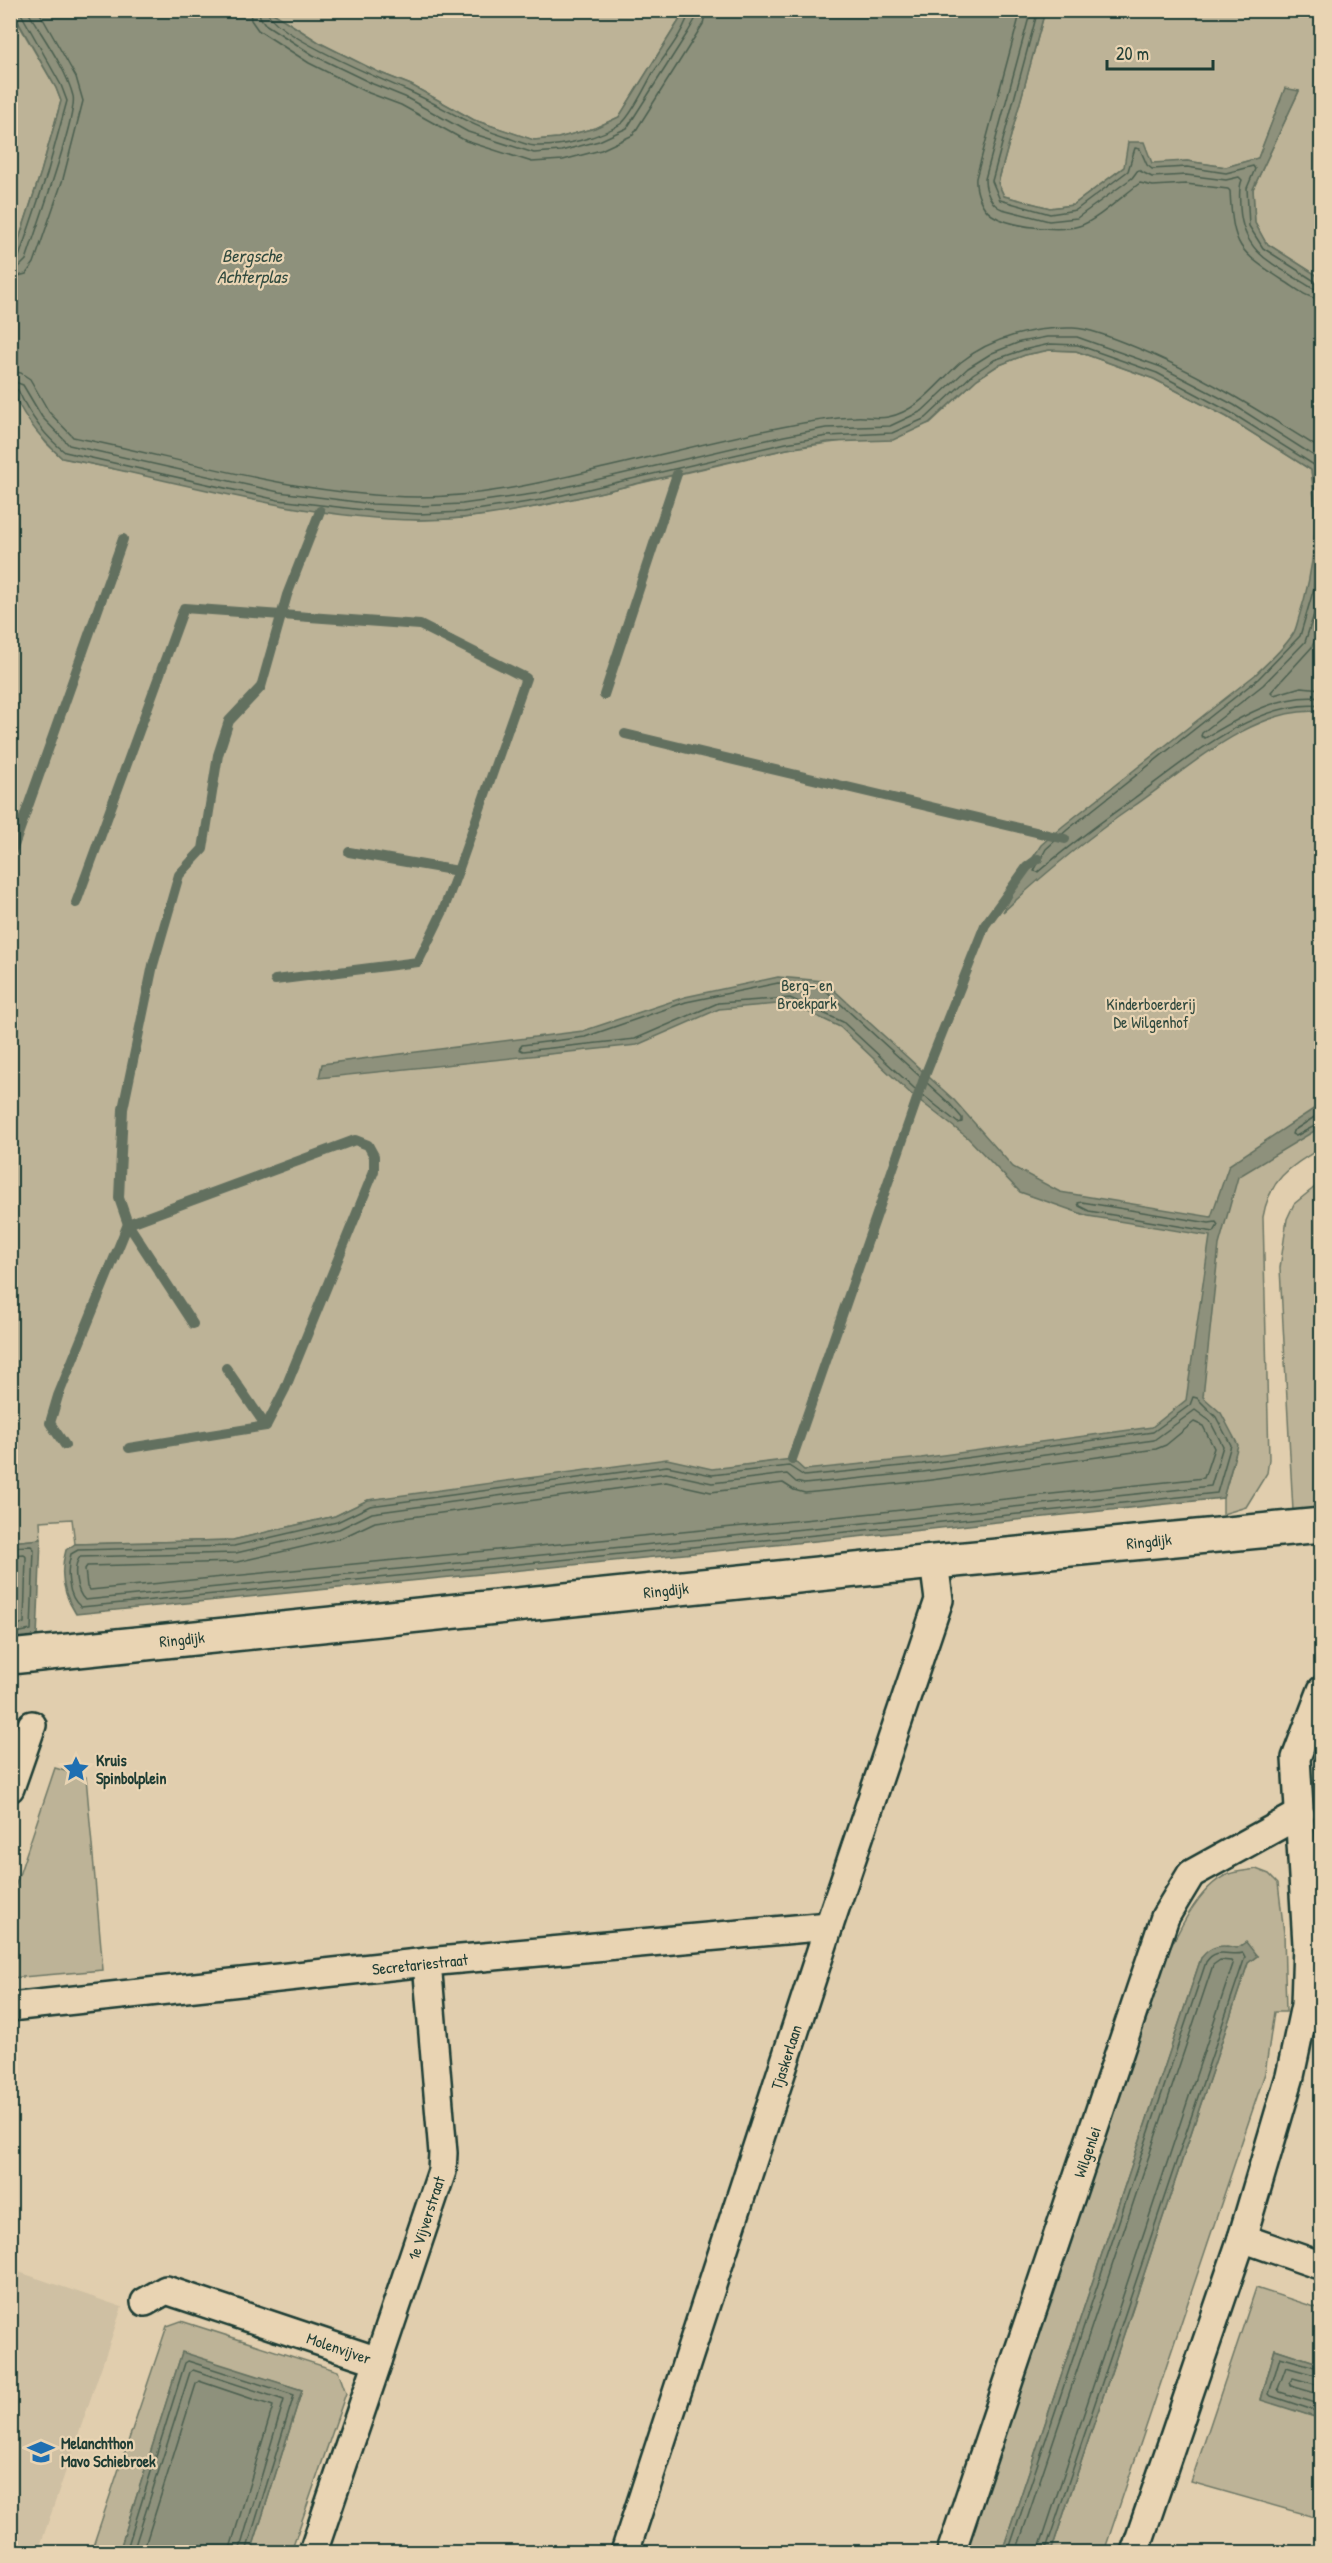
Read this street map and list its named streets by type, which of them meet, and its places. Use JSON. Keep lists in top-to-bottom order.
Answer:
{
  "streets": {
    "street": [
      "Ringdijk",
      "Secretariestraat",
      "Tjaskerlaan",
      "Wilgenlei",
      "1e Vijverstraat",
      "Molenvijver"
    ]
  },
  "crossings": [
    ["Ringdijk", "Tjaskerlaan"],
    ["Secretariestraat", "Tjaskerlaan"],
    ["Secretariestraat", "1e Vijverstraat"],
    ["1e Vijverstraat", "Molenvijver"]
  ],
  "water": ["Bergsche Achterplas"],
  "parks": ["Berg- en Broekpark", "Kinderboerderij De Wilgenhof"],
  "places": {
    "place": ["Kruis Spinbolplein"],
    "school or university": ["Melanchthon Mavo Schiebroek"]
  },
  "scale_bar": "20 m"
}
